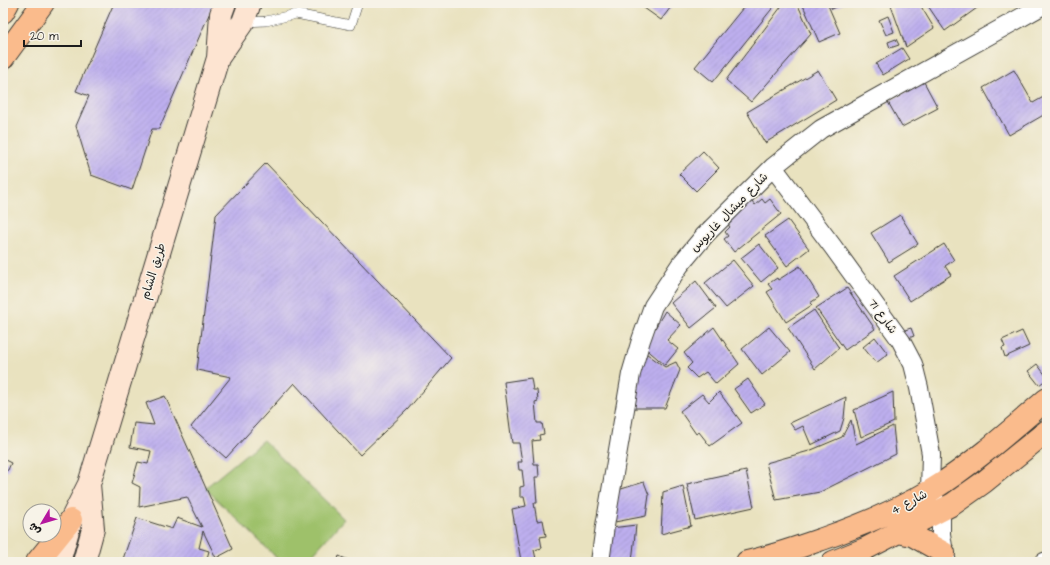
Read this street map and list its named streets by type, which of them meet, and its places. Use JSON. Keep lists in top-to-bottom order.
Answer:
{
  "streets": {
    "highway": ["شارع 4"],
    "main road": ["طريق الشام"],
    "street": ["شارع ميشال غاريوس", "شارع 71"]
  },
  "crossings": [
    ["شارع ميشال غاريوس", "شارع 71"],
    ["شارع 71", "شارع 4"]
  ],
  "scale_bar": "20 m",
  "north": "bottom left"
}
